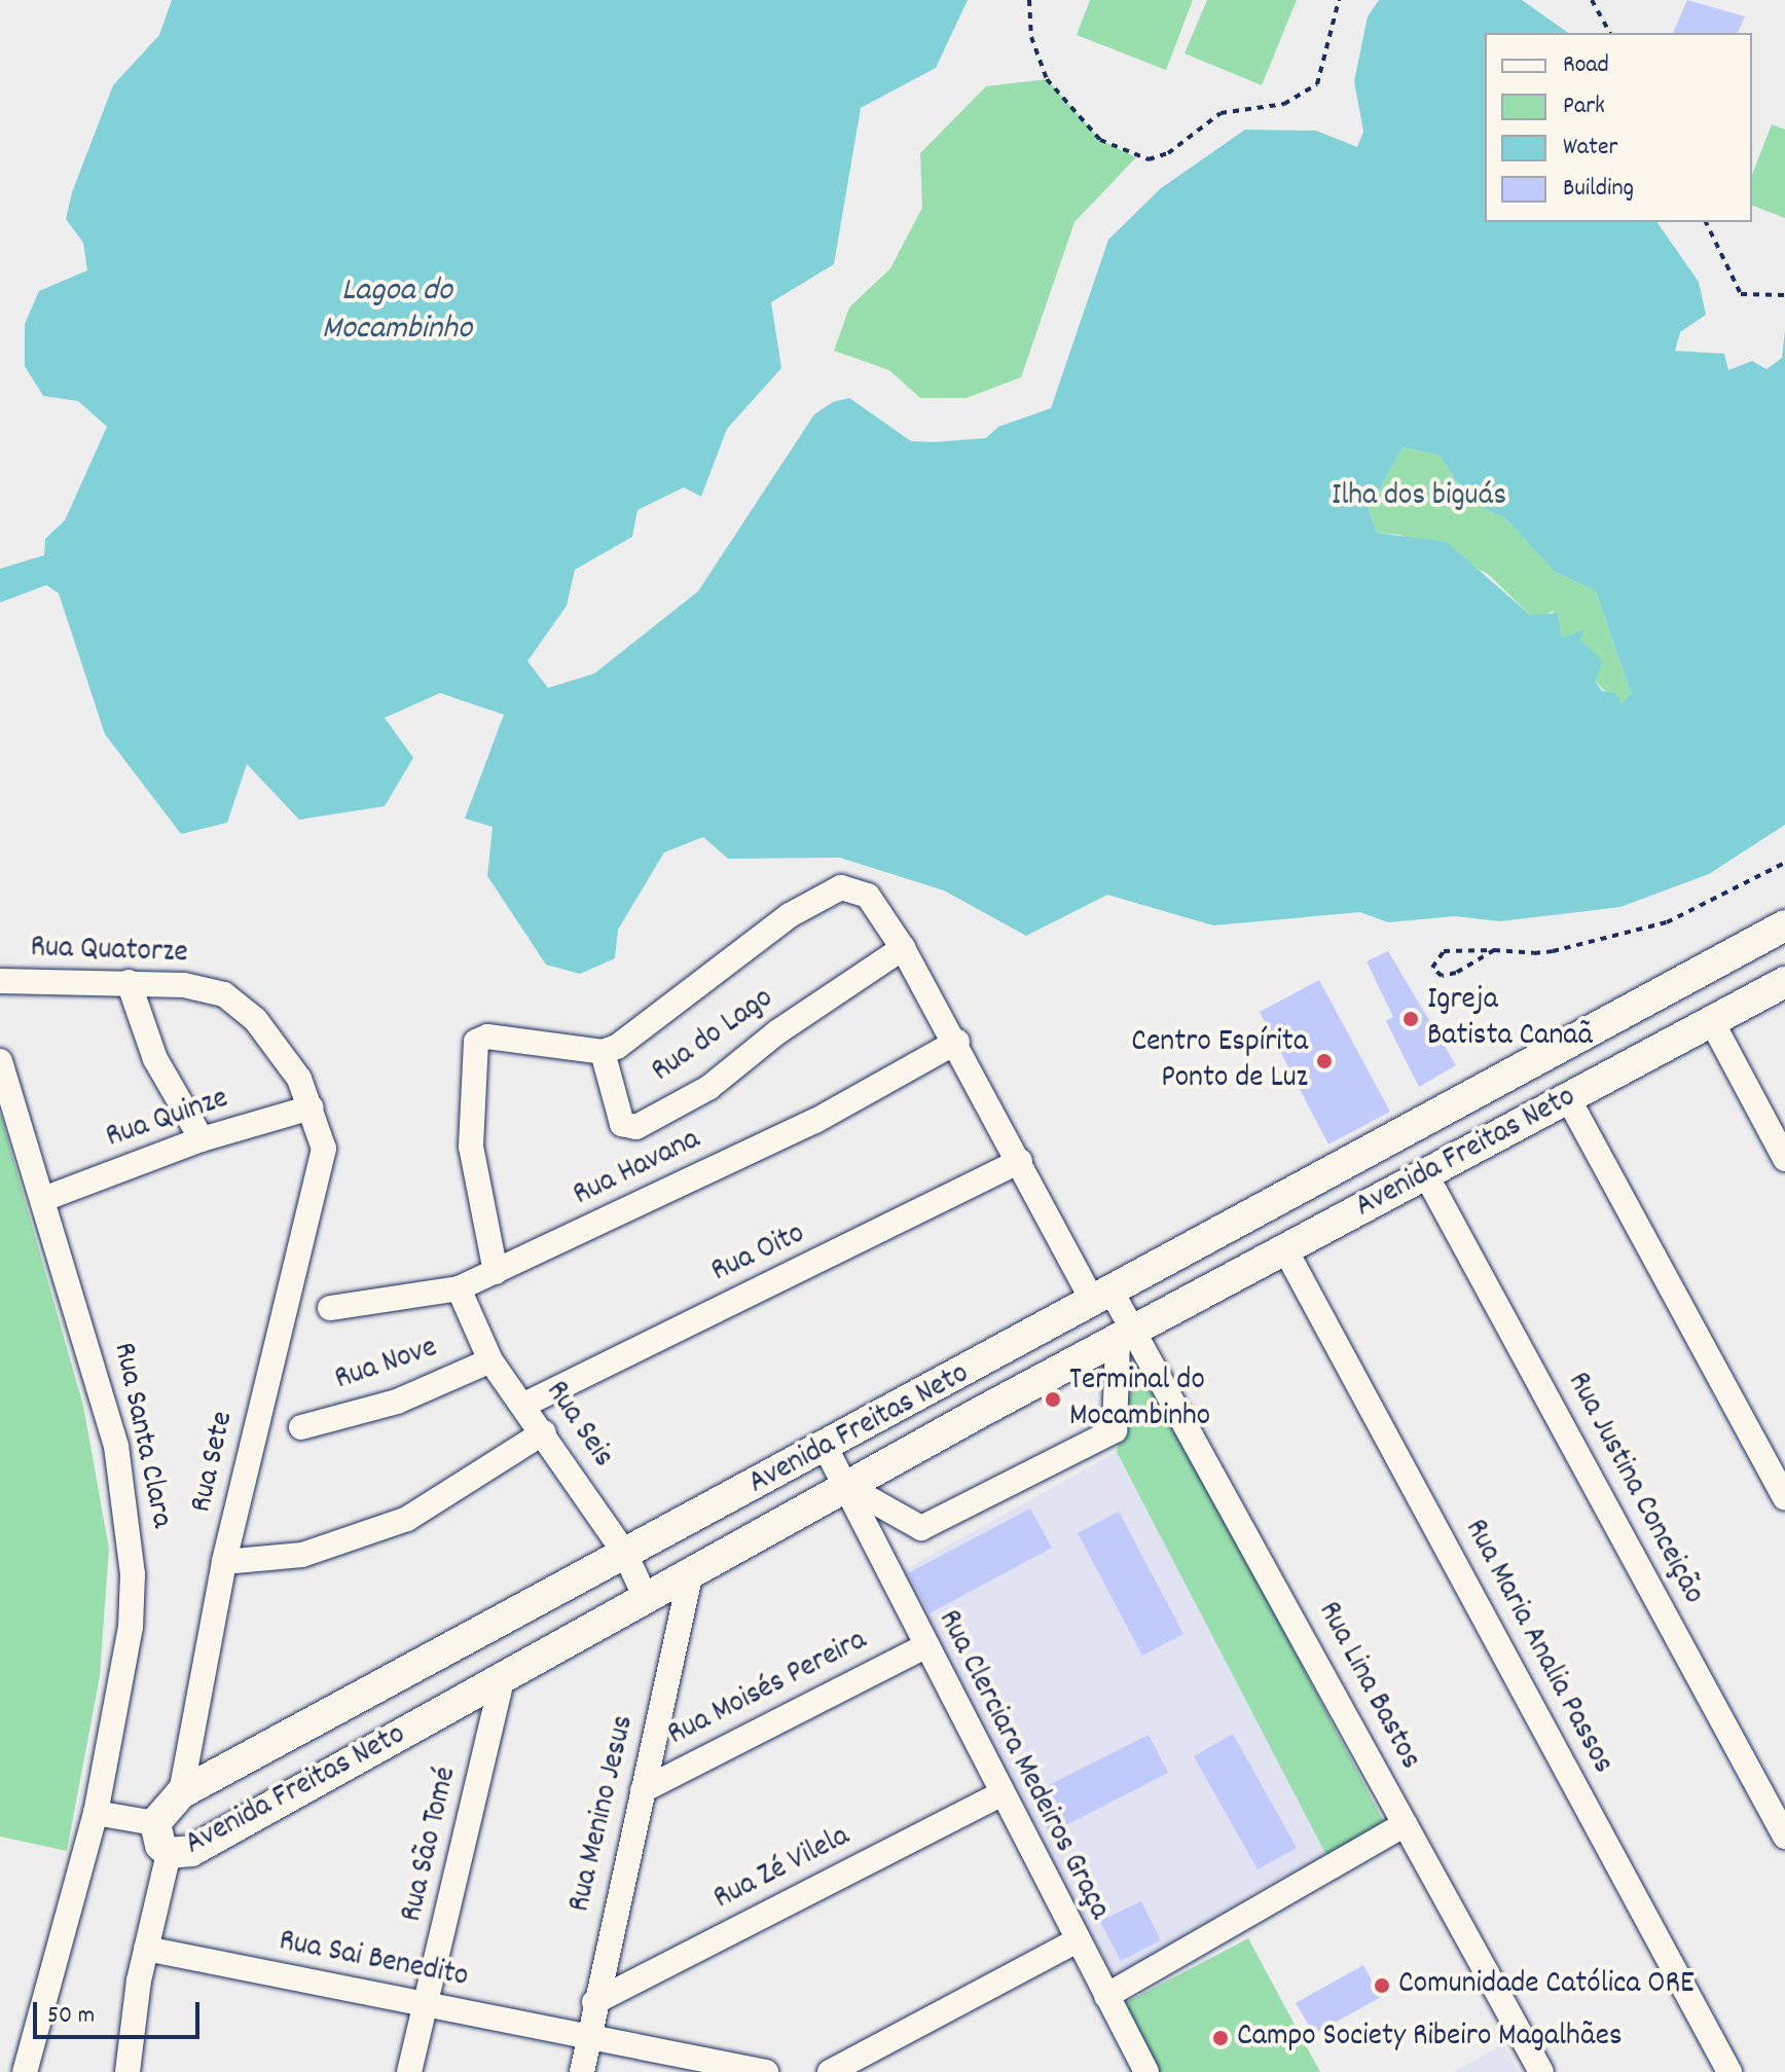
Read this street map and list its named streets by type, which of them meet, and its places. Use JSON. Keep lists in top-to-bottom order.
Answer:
{
  "streets": {
    "main road": ["Avenida Freitas Neto"],
    "street": [
      "Rua Quatorze",
      "Rua do Lago",
      "Rua Quinze",
      "Rua Havana",
      "Rua Oito",
      "Rua Nove",
      "Rua Seis",
      "Rua Santa Clara",
      "Rua Sete",
      "Rua Justina Conceição",
      "Rua Maria Analia Passos",
      "Rua Lina Bastos",
      "Rua Moisés Pereira",
      "Rua Clerciara Medeiros Graça",
      "Rua Menino Jesus",
      "Rua São Tomé",
      "Rua Zé Vilela",
      "Rua Sai Benedito"
    ]
  },
  "crossings": [
    ["Rua Quatorze", "Rua Quinze"],
    ["Rua Quatorze", "Rua Sete"],
    ["Rua do Lago", "Avenida Freitas Neto"],
    ["Rua do Lago", "Rua Havana"],
    ["Rua do Lago", "Rua Oito"],
    ["Rua do Lago", "Rua Lina Bastos"],
    ["Rua Quinze", "Rua Santa Clara"],
    ["Avenida Freitas Neto", "Rua Seis"],
    ["Avenida Freitas Neto", "Rua Sete"],
    ["Avenida Freitas Neto", "Rua Justina Conceição"],
    ["Avenida Freitas Neto", "Rua Maria Analia Passos"],
    ["Avenida Freitas Neto", "Rua Lina Bastos"],
    ["Avenida Freitas Neto", "Rua Clerciara Medeiros Graça"],
    ["Avenida Freitas Neto", "Rua Menino Jesus"],
    ["Avenida Freitas Neto", "Rua São Tomé"],
    ["Rua Havana", "Rua Seis"],
    ["Rua Oito", "Rua Seis"],
    ["Rua Nove", "Rua Seis"],
    ["Rua Moisés Pereira", "Rua Clerciara Medeiros Graça"],
    ["Rua Moisés Pereira", "Rua Menino Jesus"],
    ["Rua Clerciara Medeiros Graça", "Rua Zé Vilela"],
    ["Rua Menino Jesus", "Rua Zé Vilela"],
    ["Rua Menino Jesus", "Rua Sai Benedito"],
    ["Rua São Tomé", "Rua Sai Benedito"]
  ],
  "water": ["Lagoa do Mocambinho"],
  "parks": ["Ilha dos biguás"],
  "places": [
    "Igreja Batista Canaã",
    "Centro Espírita Ponto de Luz",
    "Terminal do Mocambinho",
    "Comunidade Católica ORE",
    "Campo Society Ribeiro Magalhães"
  ],
  "legend": [
    "Road",
    "Park",
    "Water",
    "Building"
  ],
  "scale_bar": "50 m"
}
